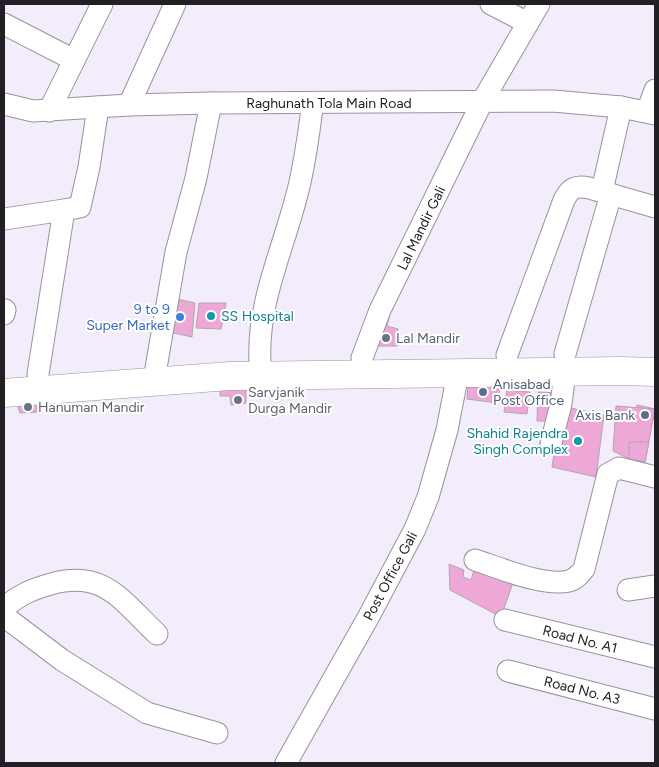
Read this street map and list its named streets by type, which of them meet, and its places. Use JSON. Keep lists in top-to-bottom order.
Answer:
{
  "streets": {
    "street": [
      "Raghunath Tola Main Road",
      "Lal Mandir Gali",
      "Post Office Gali",
      "Road No. A1",
      "Road No. A3"
    ]
  },
  "crossings": [
    ["Raghunath Tola Main Road", "Lal Mandir Gali"]
  ],
  "places": [
    "SS Hospital",
    "9 to 9 Super Market",
    "Lal Mandir",
    "Anisabad Post Office",
    "Sarvjanik Durga Mandir",
    "Hanuman Mandir",
    "Axis Bank",
    "Shahid Rajendra Singh Complex"
  ]
}
